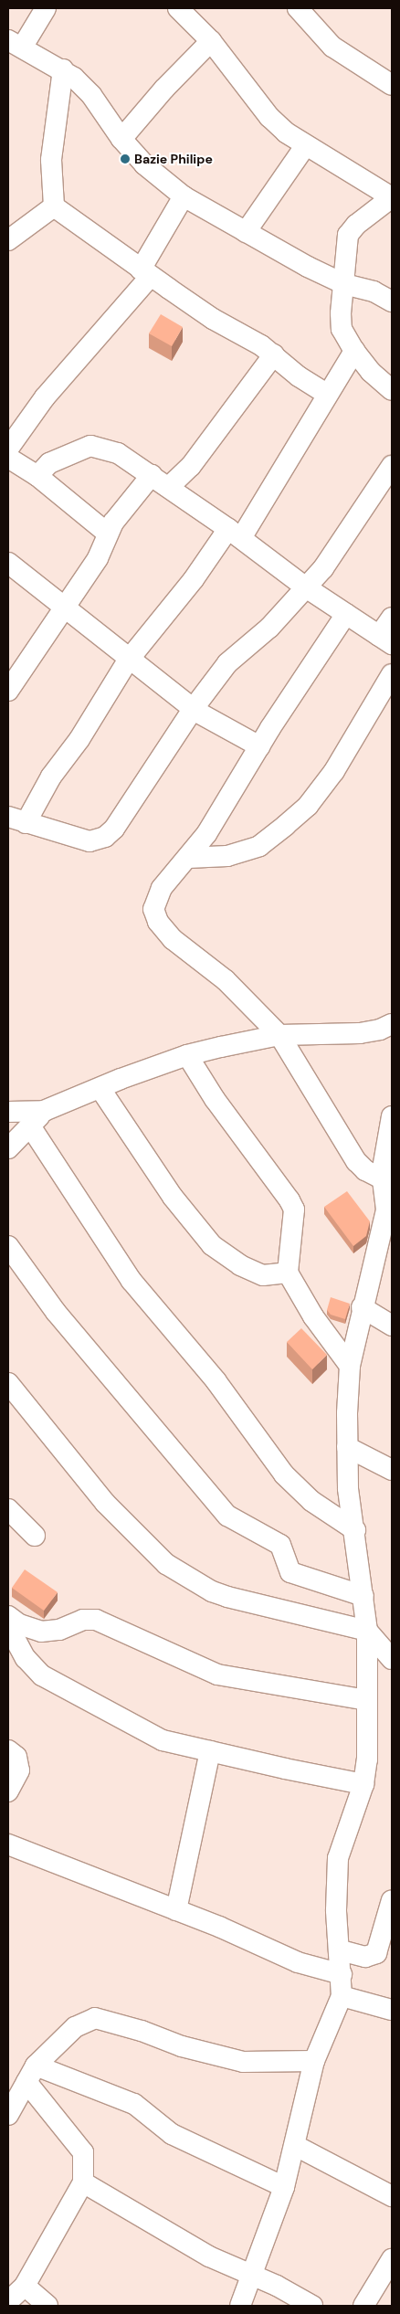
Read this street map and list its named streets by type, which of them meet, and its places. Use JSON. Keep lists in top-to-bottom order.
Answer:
{
  "places": ["Bazie Philipe"]
}
